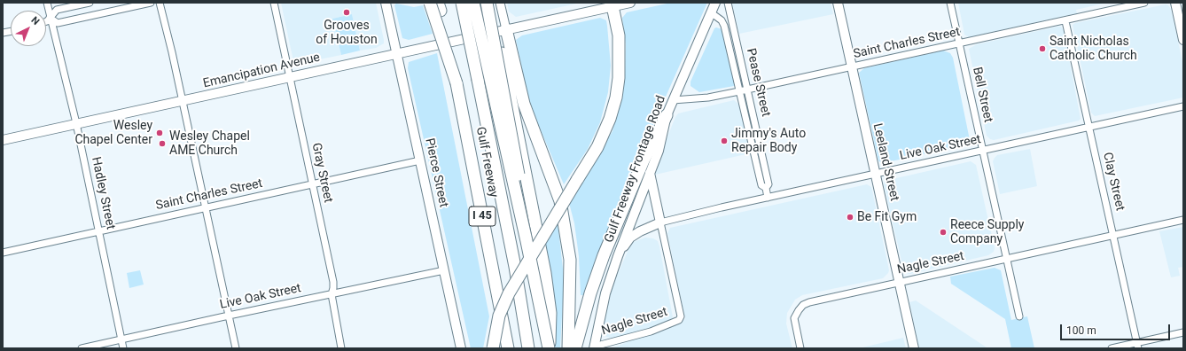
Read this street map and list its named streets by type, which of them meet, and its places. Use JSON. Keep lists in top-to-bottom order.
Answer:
{
  "streets": {
    "highway": ["Gulf Freeway", "I 45"],
    "main road": [
      "Emancipation Avenue",
      "Leeland Street",
      "Gulf Freeway Frontage Road",
      "Pierce Street"
    ],
    "street": [
      "Saint Charles Street",
      "Pease Street",
      "Bell Street",
      "Live Oak Street",
      "Gray Street",
      "Clay Street",
      "Hadley Street",
      "Nagle Street"
    ]
  },
  "crossings": [
    ["Saint Charles Street", "Pease Street"],
    ["Saint Charles Street", "Bell Street"],
    ["Saint Charles Street", "Leeland Street"],
    ["Saint Charles Street", "Gulf Freeway Frontage Road"],
    ["Saint Charles Street", "Gray Street"],
    ["Saint Charles Street", "Pierce Street"],
    ["Saint Charles Street", "Clay Street"],
    ["Saint Charles Street", "Hadley Street"],
    ["Emancipation Avenue", "Gray Street"],
    ["Emancipation Avenue", "Pierce Street"],
    ["Emancipation Avenue", "Hadley Street"],
    ["Pease Street", "Live Oak Street"],
    ["Pease Street", "Gulf Freeway Frontage Road"],
    ["Bell Street", "Live Oak Street"],
    ["Bell Street", "Nagle Street"],
    ["Live Oak Street", "Leeland Street"],
    ["Live Oak Street", "Gray Street"],
    ["Live Oak Street", "Pierce Street"],
    ["Live Oak Street", "Clay Street"],
    ["Live Oak Street", "Hadley Street"],
    ["Live Oak Street", "Nagle Street"],
    ["Leeland Street", "Nagle Street"],
    ["Gulf Freeway Frontage Road", "Nagle Street"],
    ["Clay Street", "Nagle Street"]
  ],
  "places": [
    "Grooves of Houston",
    "Saint Nicholas Catholic Church",
    "Wesley Chapel Center",
    "Jimmy's Auto Repair Body",
    "Wesley Chapel AME Church",
    "Be Fit Gym",
    "Reece Supply Company"
  ],
  "scale_bar": "100 m",
  "north": "top right"
}
